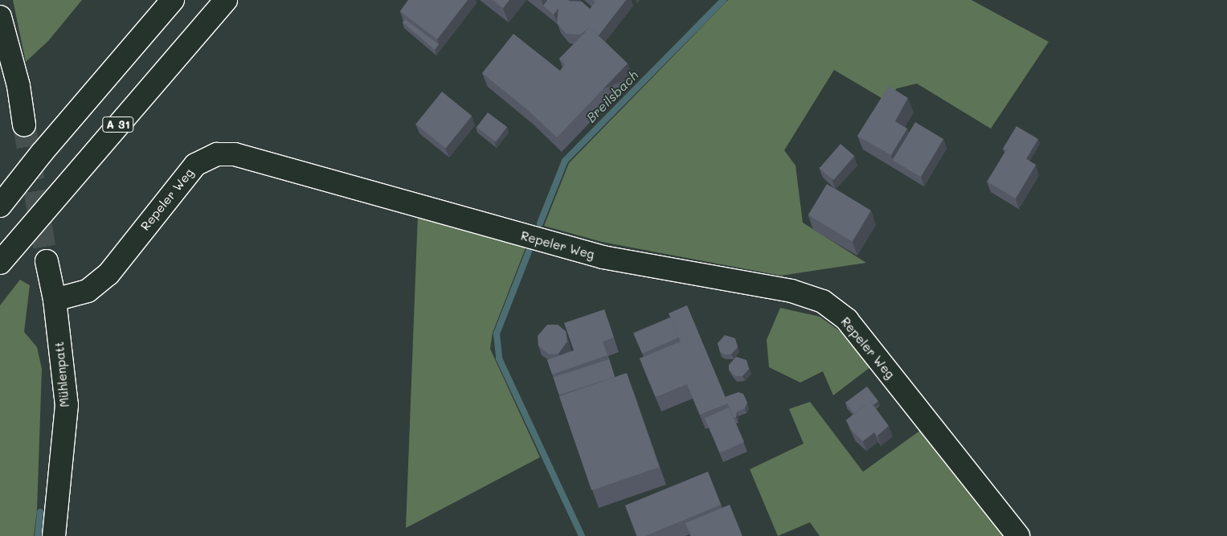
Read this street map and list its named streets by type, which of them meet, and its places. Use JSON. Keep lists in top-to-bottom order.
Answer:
{
  "streets": {
    "main road": ["A 31", "Repeler Weg", "Mühlenpatt"]
  },
  "crossings": [
    ["Repeler Weg", "Mühlenpatt"]
  ],
  "water": ["Breilsbach"]
}
